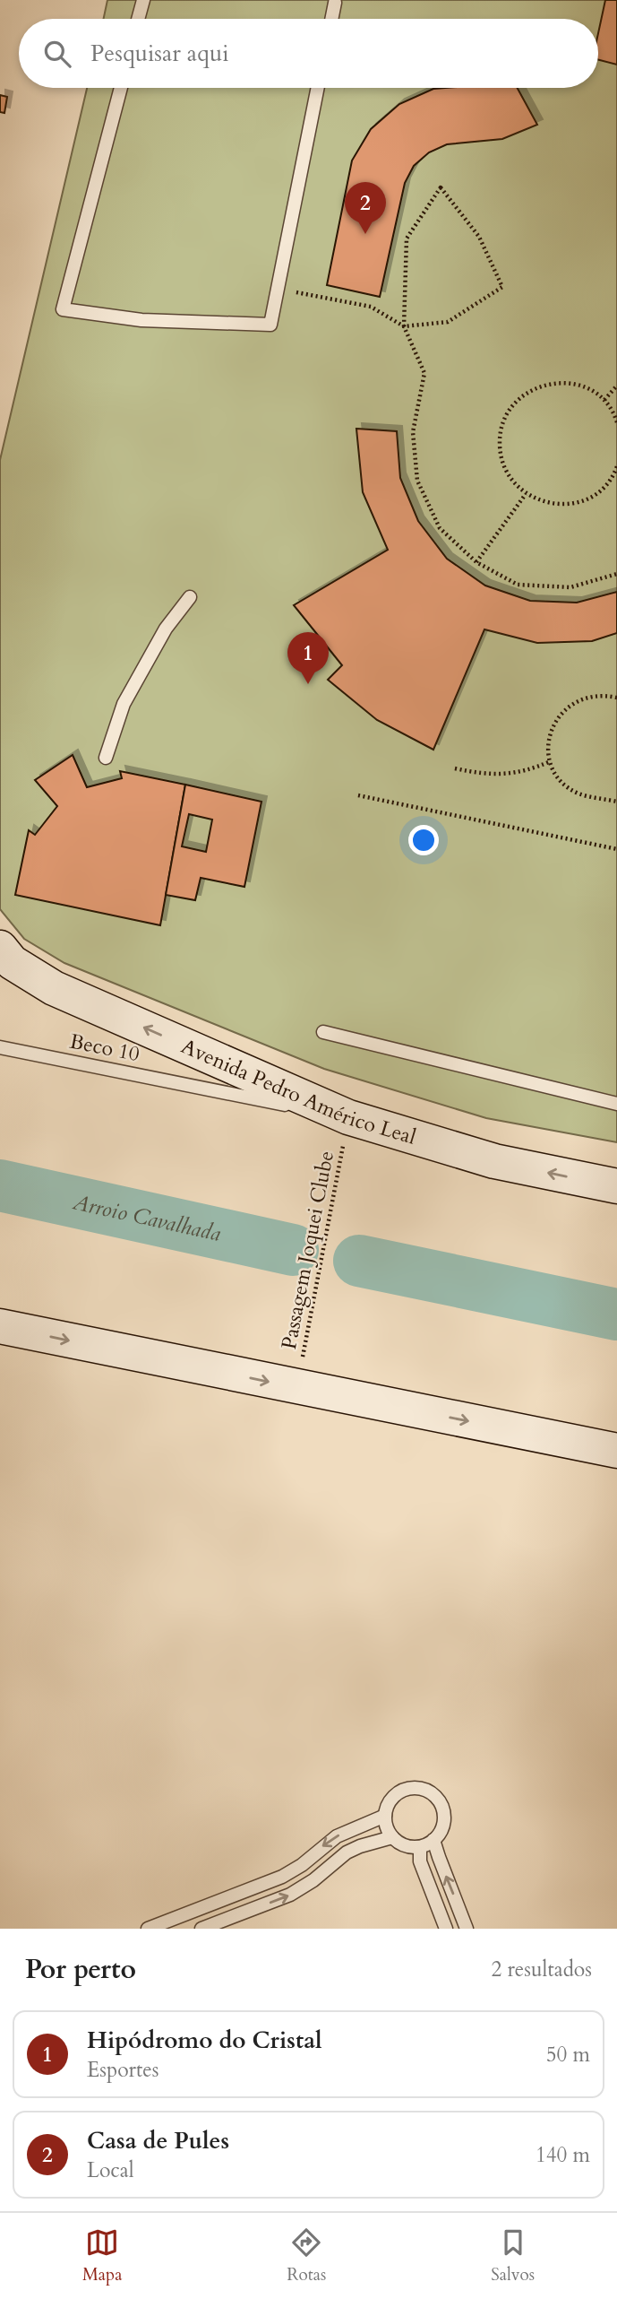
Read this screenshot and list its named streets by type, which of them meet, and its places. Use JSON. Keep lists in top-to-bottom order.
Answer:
{
  "streets": {
    "main road": ["Avenida Pedro Américo Leal"],
    "lane": ["Beco 10"],
    "path": ["Passagem Joquei Clube"]
  },
  "crossings": [
    ["Beco 10", "Avenida Pedro Américo Leal"],
    ["Beco 10", "Passagem Joquei Clube"],
    ["Avenida Pedro Américo Leal", "Passagem Joquei Clube"]
  ],
  "water": ["Arroio Cavalhada"],
  "page": {
    "search": "Pesquisar aqui",
    "pins": ["2", "1"],
    "heading": ["Por perto", "2 resultados"],
    "list": [
      {
        "mark": "1",
        "name": "Hipódromo do Cristal",
        "note": "Esportes",
        "value": "50 m"
      },
      {
        "mark": "2",
        "name": "Casa de Pules",
        "note": "Local",
        "value": "140 m"
      }
    ],
    "nav": ["Mapa", "Rotas", "Salvos"]
  }
}
